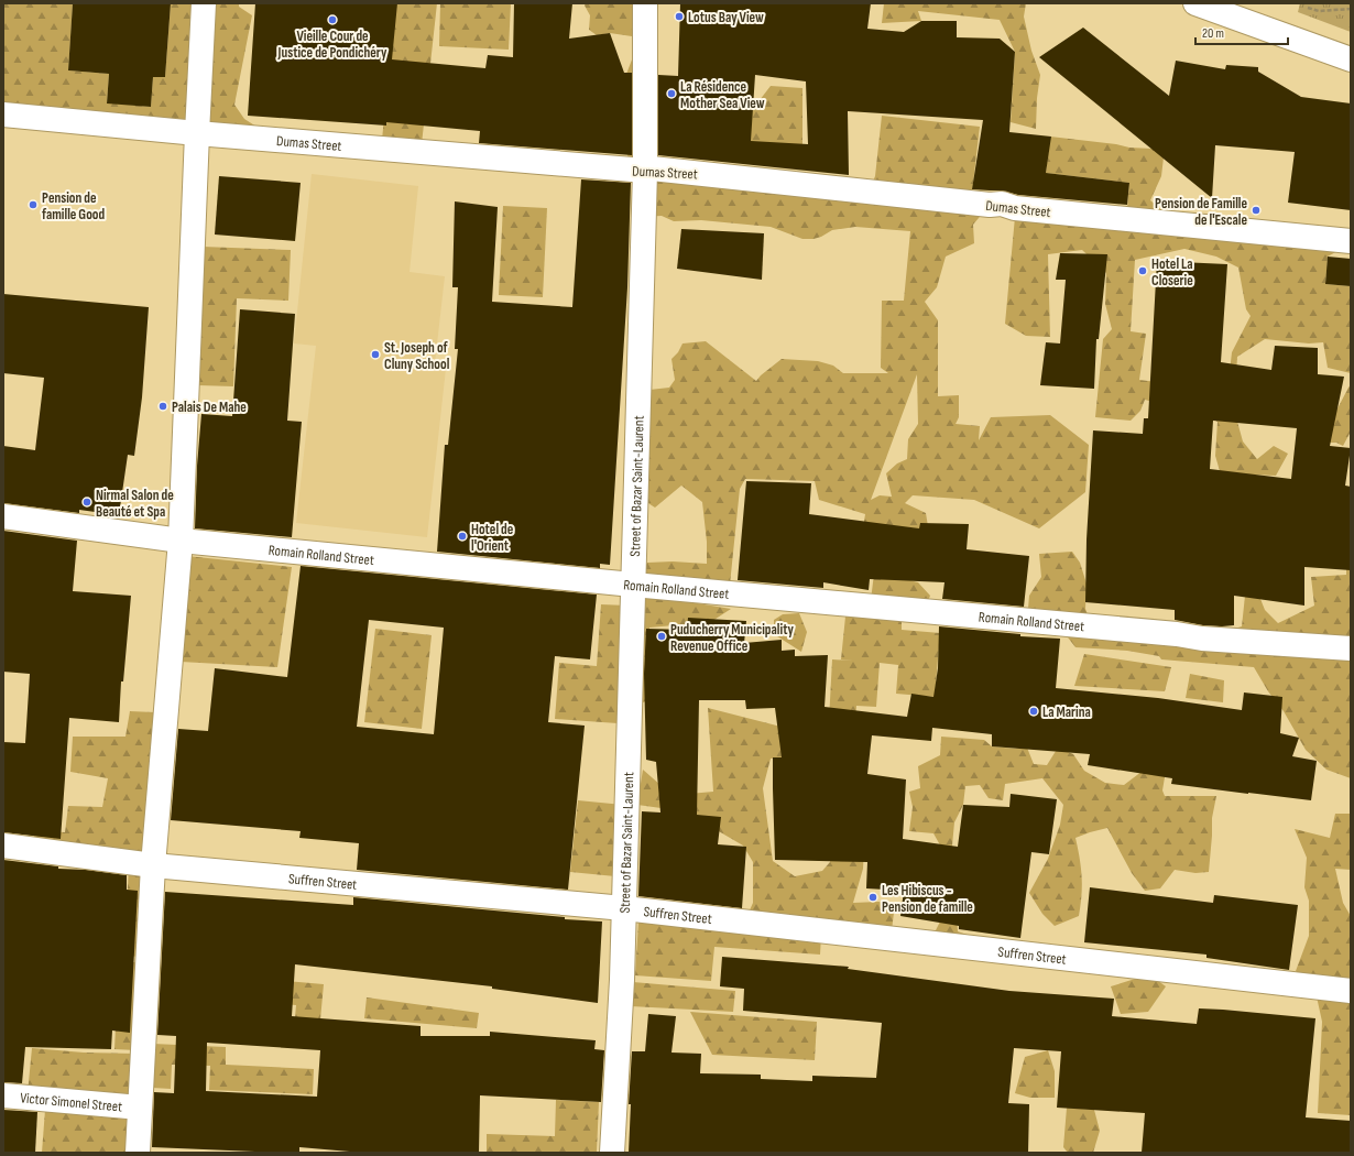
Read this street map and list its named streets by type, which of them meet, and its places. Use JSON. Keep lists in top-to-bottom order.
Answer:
{
  "streets": {
    "street": [
      "Dumas Street",
      "Street of Bazar Saint-Laurent",
      "Romain Rolland Street",
      "Suffren Street",
      "Victor Simonel Street"
    ]
  },
  "crossings": [
    ["Dumas Street", "Street of Bazar Saint-Laurent"],
    ["Street of Bazar Saint-Laurent", "Romain Rolland Street"],
    ["Street of Bazar Saint-Laurent", "Suffren Street"]
  ],
  "places": [
    "Lotus Bay View",
    "Vieille Cour de Justice de Pondichéry",
    "La Résidence Mother Sea View",
    "Pension de famille Good",
    "Pension de Famille de l'Escale",
    "Hotel La Closerie",
    "St. Joseph of Cluny School",
    "Palais De Mahe",
    "Nirmal Salon de Beauté et Spa",
    "Hotel de l'Orient",
    "Puducherry Municipality Revenue Office",
    "La Marina",
    "Les Hibiscus - Pension de famille"
  ],
  "scale_bar": "20 m"
}
